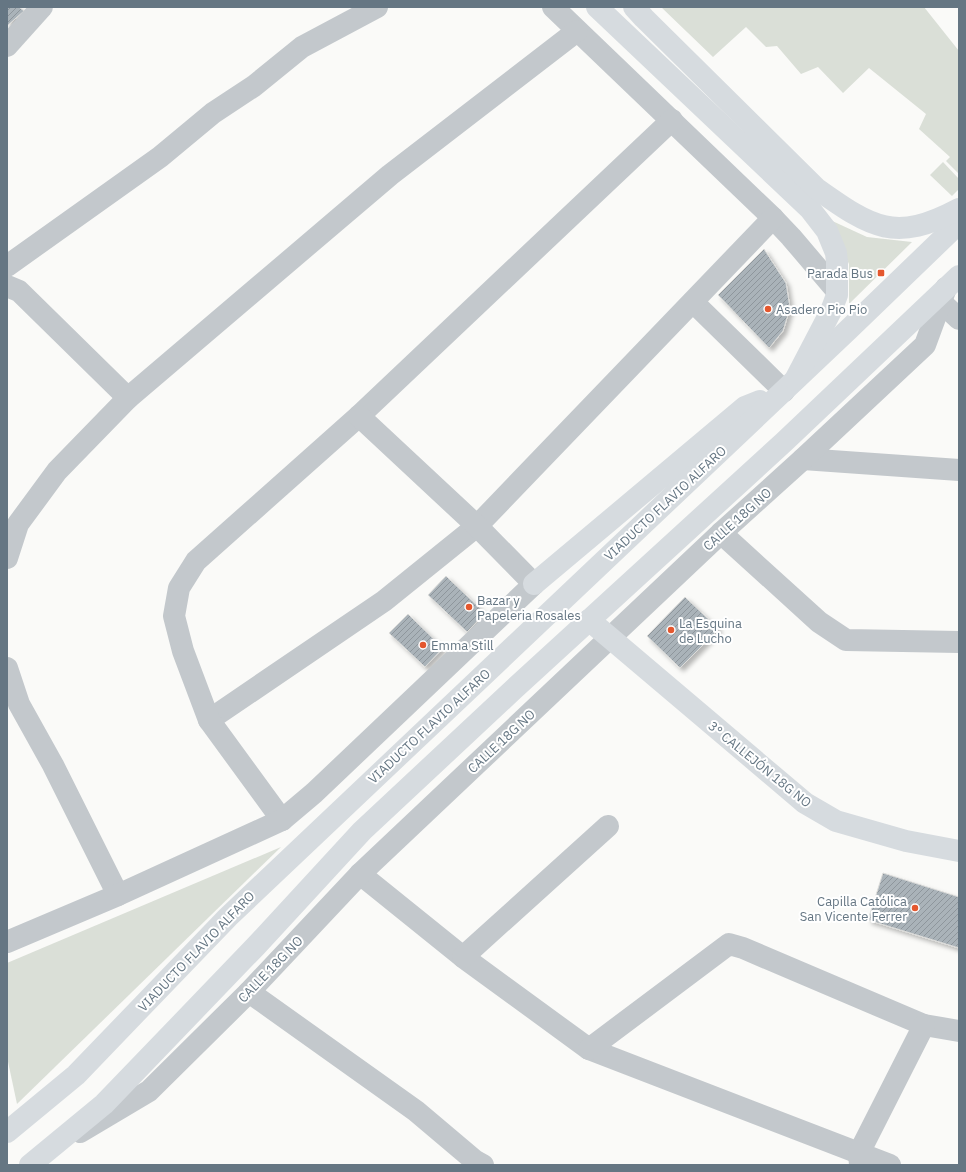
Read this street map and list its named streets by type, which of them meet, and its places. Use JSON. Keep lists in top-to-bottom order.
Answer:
{
  "streets": {
    "main road": ["VIADUCTO FLAVIO ALFARO", "3° CALLEJÓN 18G NO"],
    "street": ["CALLE 18G NO"]
  },
  "crossings": [
    ["CALLE 18G NO", "3° CALLEJÓN 18G NO"]
  ],
  "places": {
    "transit": ["Parada Bus"],
    "other": [
      "Asadero Pio Pio",
      "Bazar y Papeleria Rosales",
      "La Esquina de Lucho",
      "Emma Still",
      "Capilla Católica San Vicente Ferrer"
    ]
  }
}
